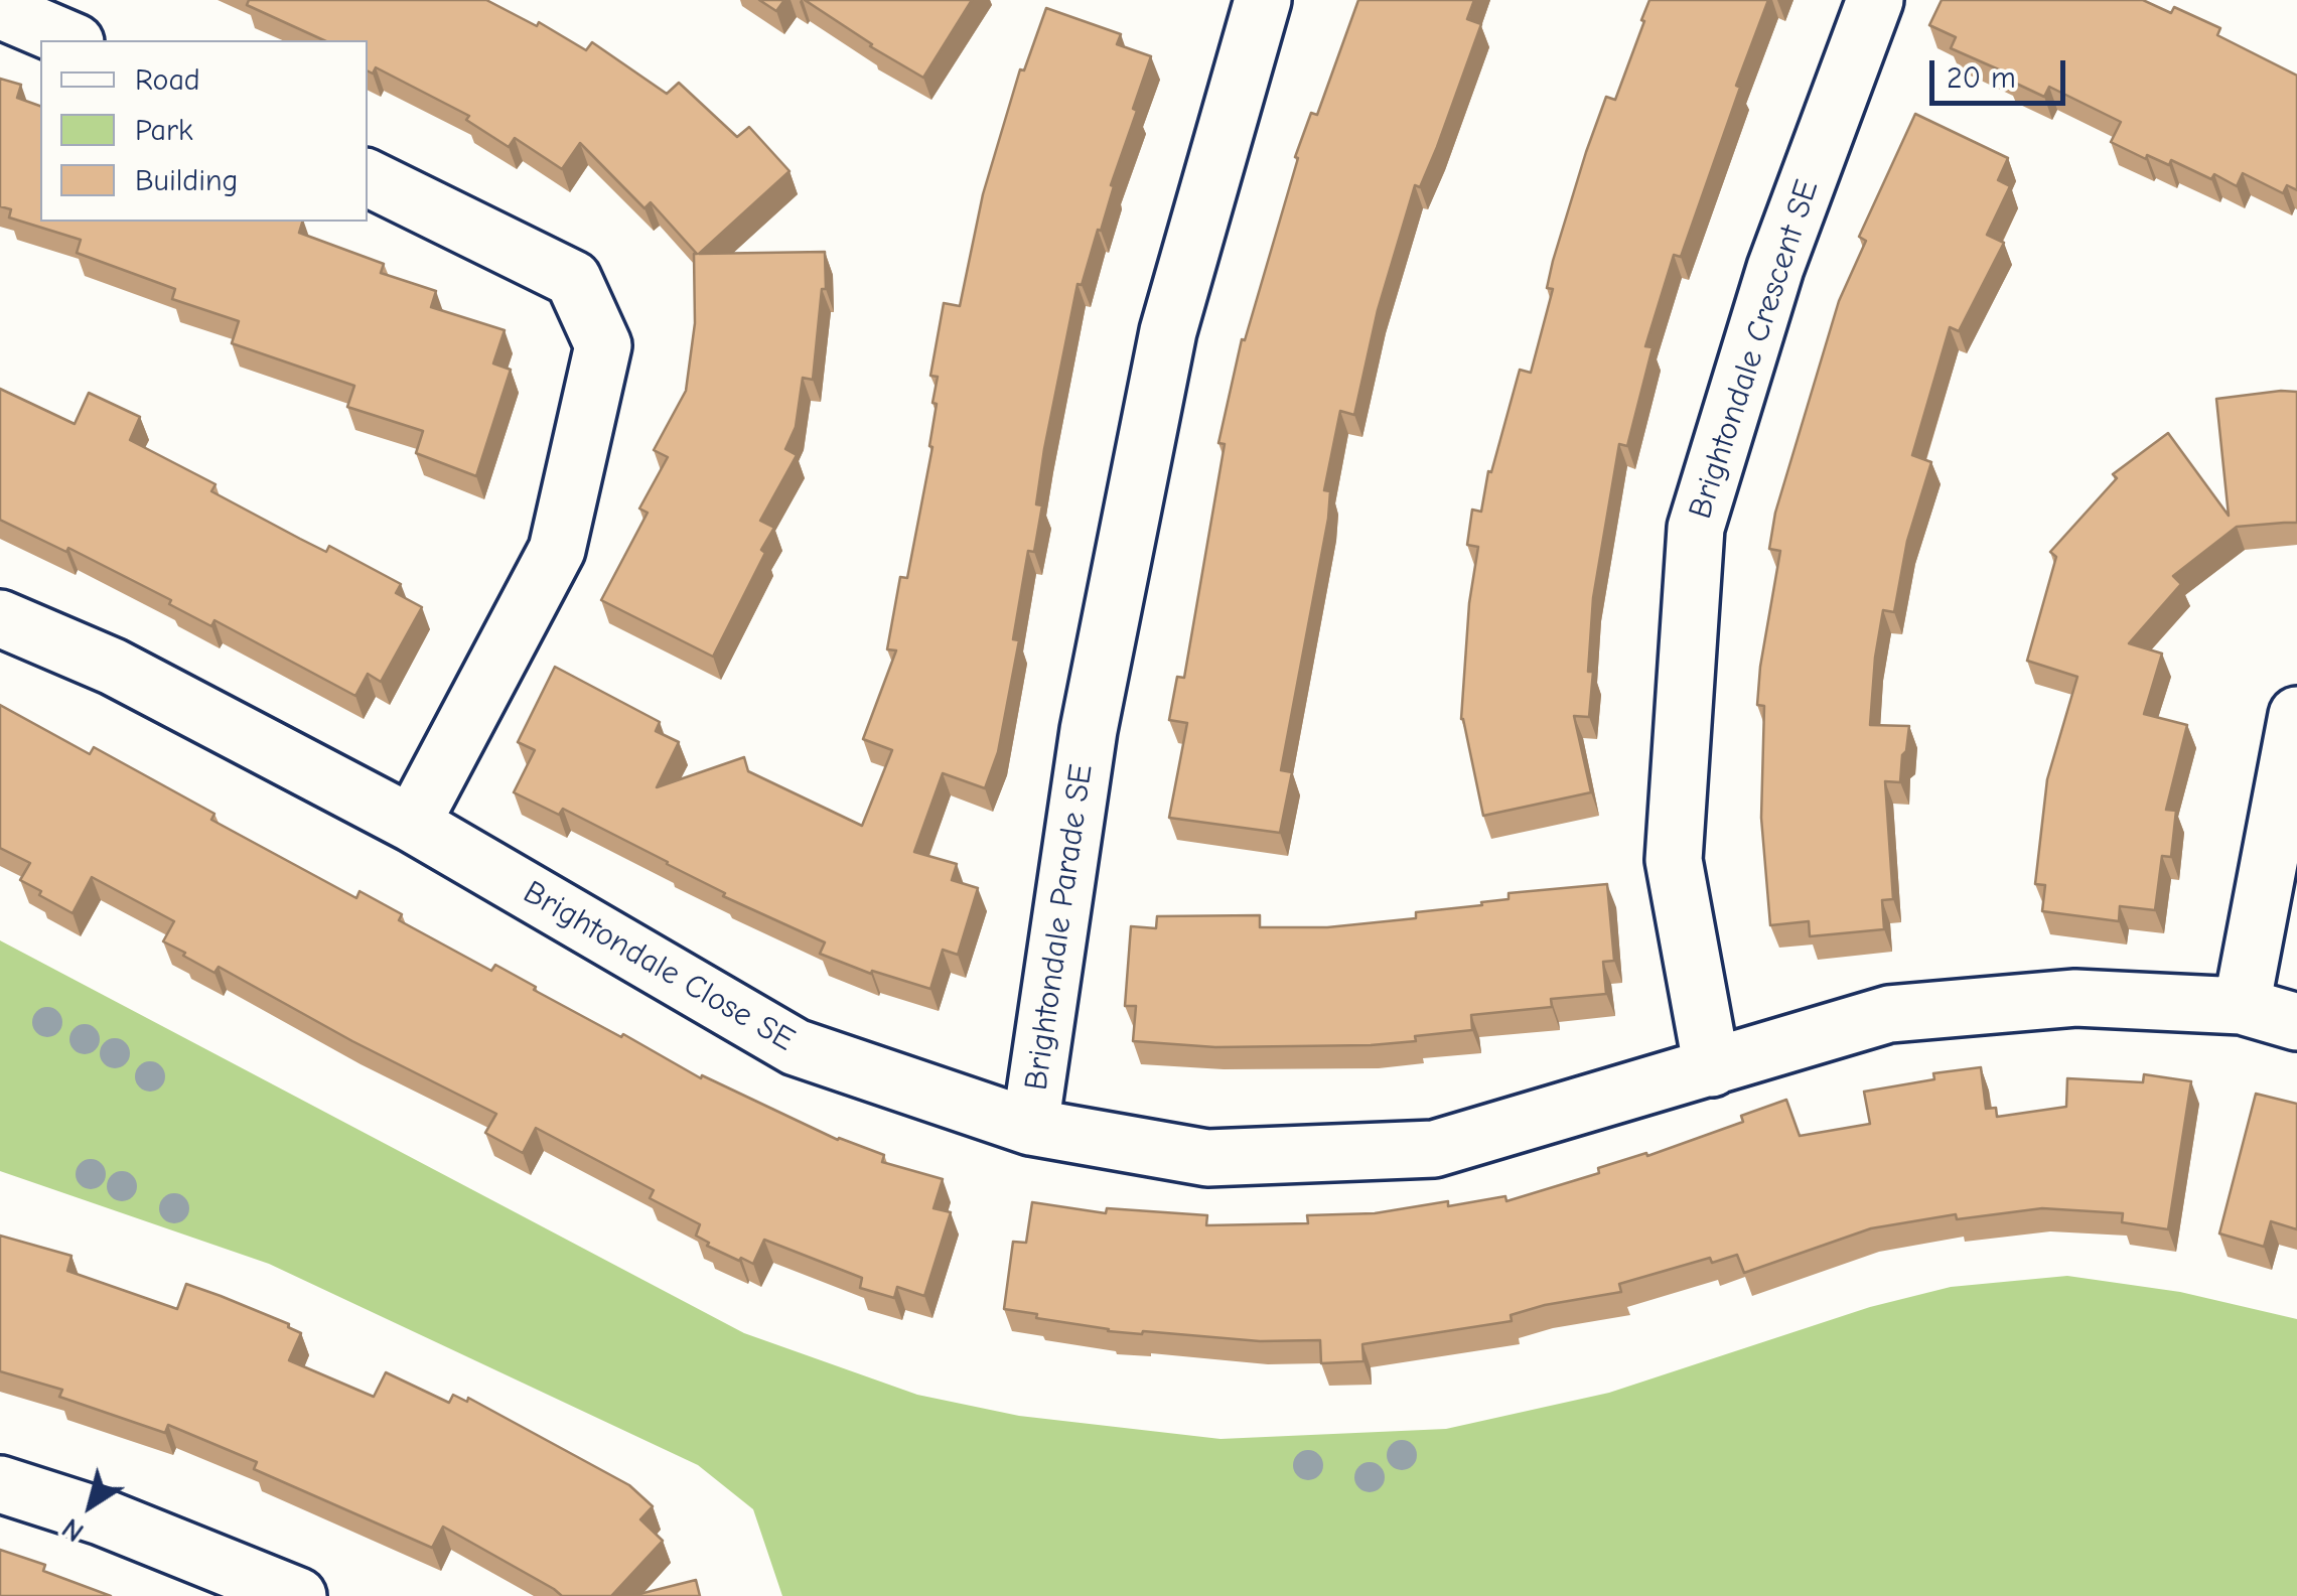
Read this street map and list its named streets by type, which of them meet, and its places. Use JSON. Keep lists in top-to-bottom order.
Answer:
{
  "streets": {
    "street": ["Brightondale Crescent SE", "Brightondale Parade SE", "Brightondale Close SE"]
  },
  "crossings": [
    ["Brightondale Crescent SE", "Brightondale Parade SE"],
    ["Brightondale Parade SE", "Brightondale Close SE"]
  ],
  "legend": ["Road", "Park", "Building"],
  "scale_bar": "20 m",
  "north": "bottom left"
}
